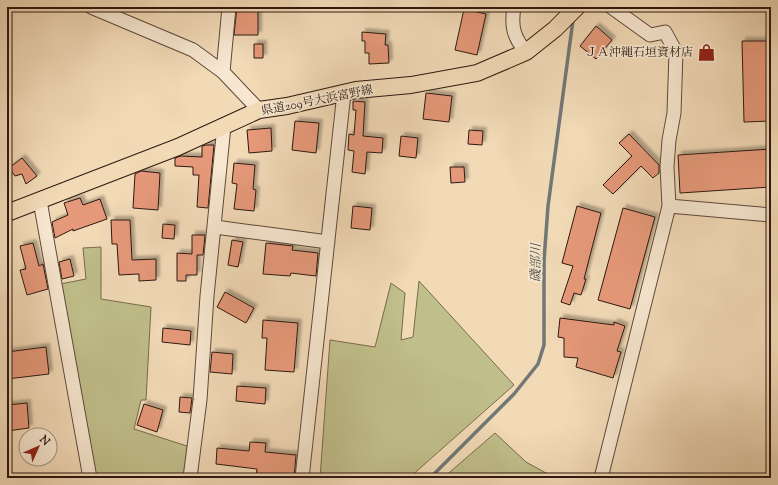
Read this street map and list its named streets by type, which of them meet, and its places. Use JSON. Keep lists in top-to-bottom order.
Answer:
{
  "streets": {
    "main road": ["県道209号大浜富野線"]
  },
  "water": ["磯部川"],
  "places": {
    "shop": ["ＪＡ沖縄石垣資材店"]
  },
  "north": "top right"
}
